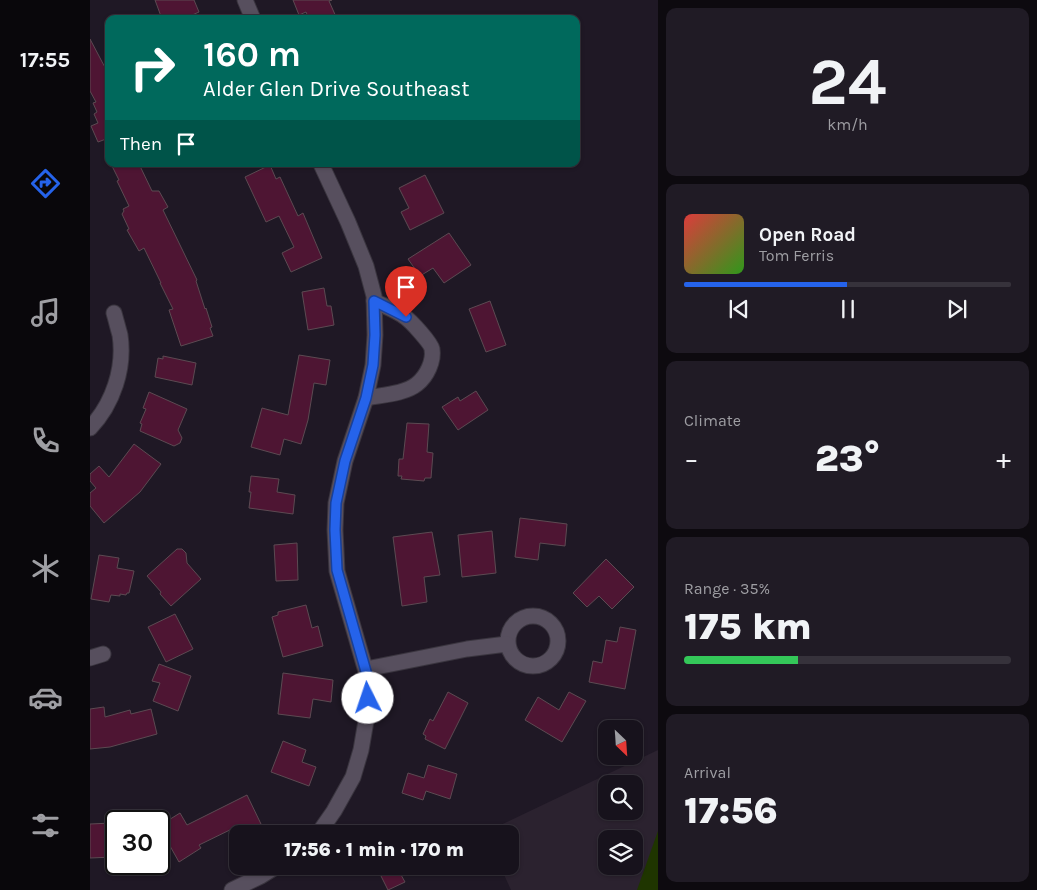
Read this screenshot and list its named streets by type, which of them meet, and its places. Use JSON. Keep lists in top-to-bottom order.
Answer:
{
  "north": "bottom right",
  "page": {
    "tabs": "17:55",
    "tile": [
      ["24", "km/h"],
      "Climate",
      ["Range · 35%", "175 km"],
      ["Arrival", "17:56"]
    ],
    "turn": ["160 m", "Alder Glen Drive Southeast"],
    "then": "Then",
    "song": ["Open Road", "Tom Ferris"],
    "heat": ["−", "23°", "+"],
    "limit": "30",
    "trip": "17:56 · 1 min · 170 m"
  }
}
